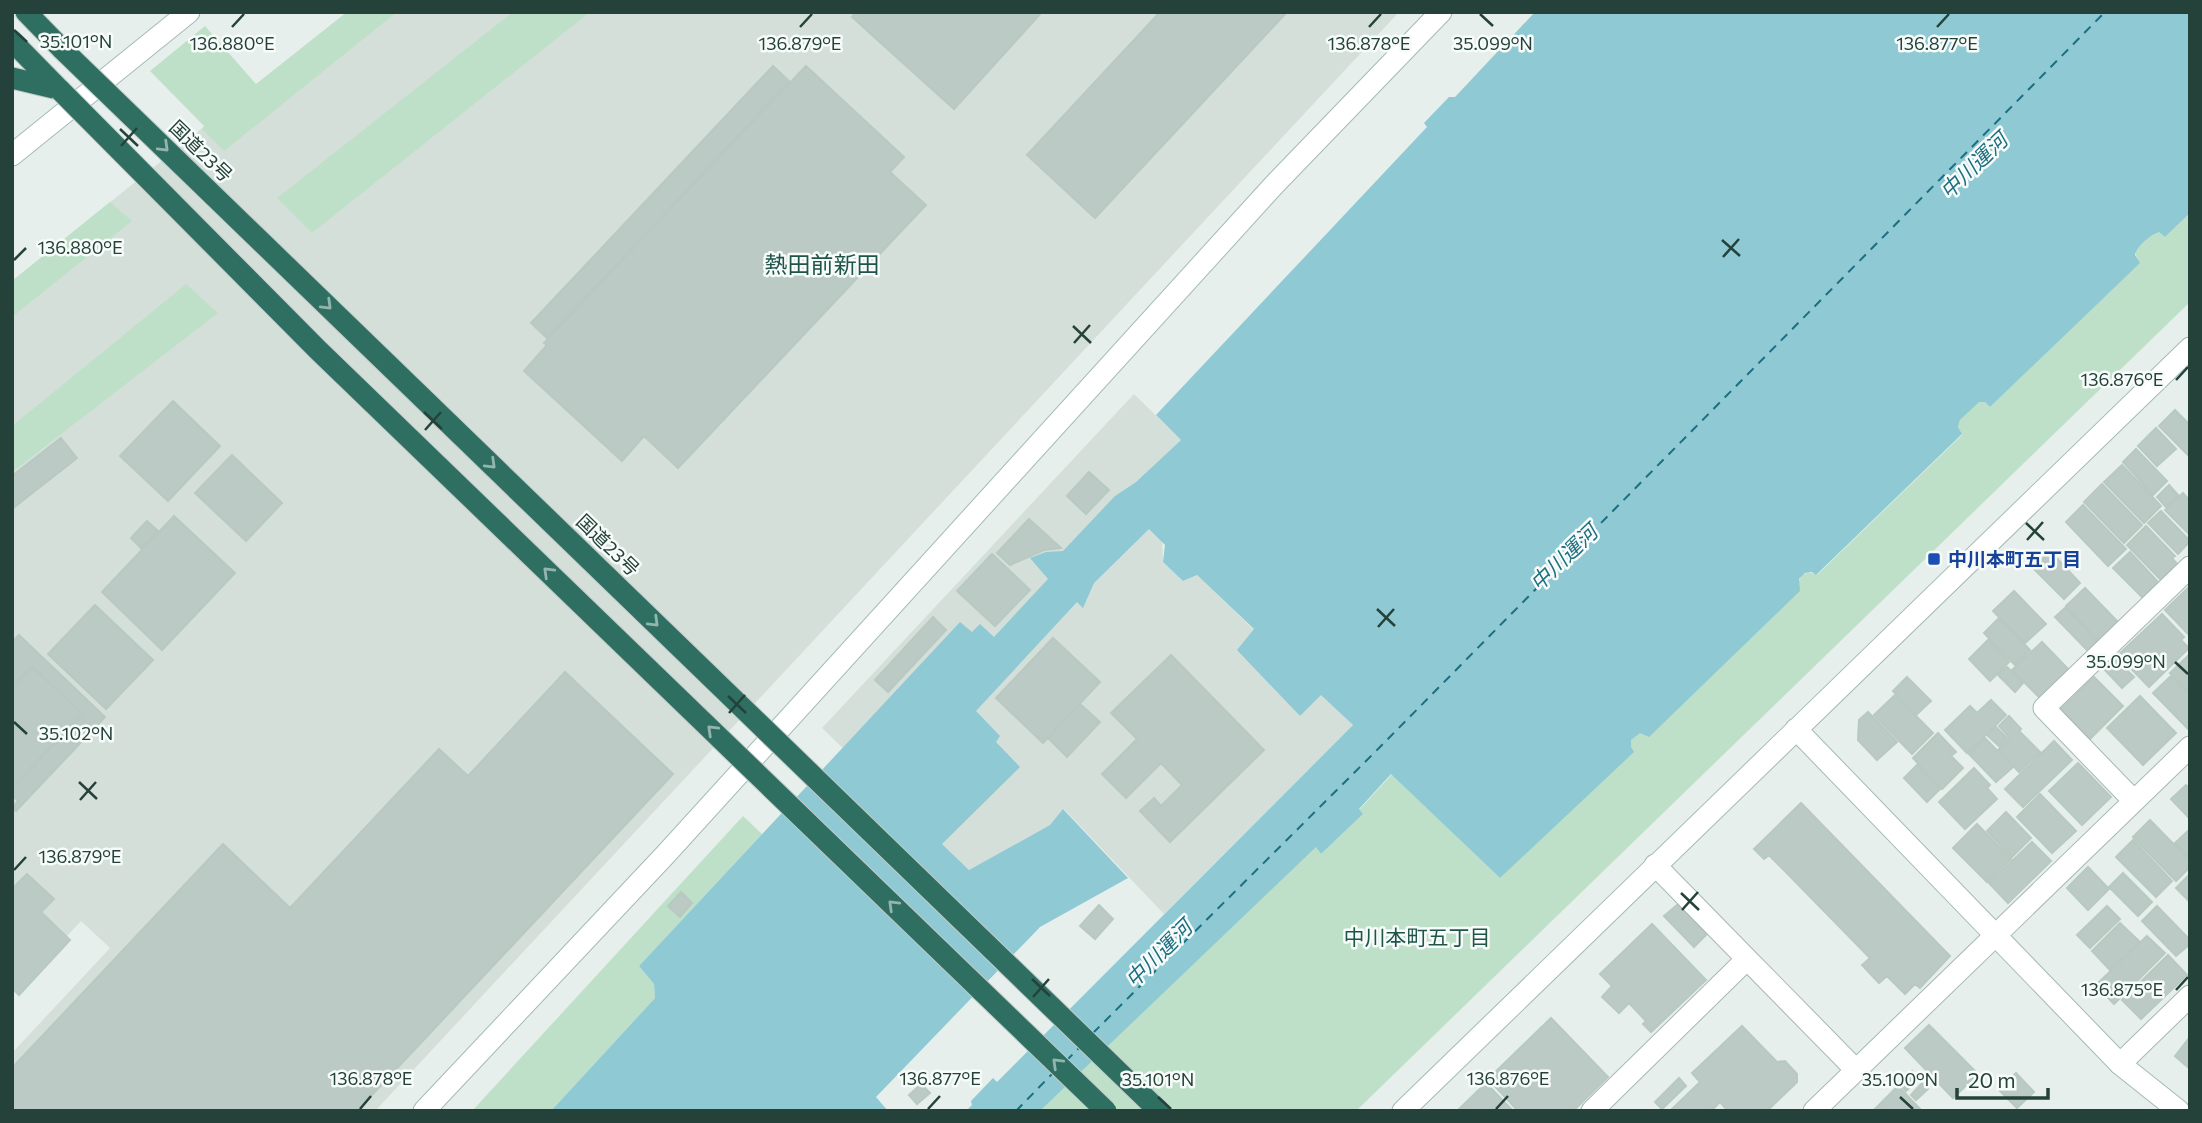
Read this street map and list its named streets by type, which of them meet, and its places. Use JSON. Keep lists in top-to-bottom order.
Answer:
{
  "streets": {
    "highway": ["国道23号"]
  },
  "districts": ["熱田前新田", "中川本町五丁目"],
  "water": ["中川運河"],
  "places": {
    "transit": ["中川本町五丁目"]
  },
  "scale_bar": "20 m",
  "coordinates": [
    "35.101°N",
    "35.099°N",
    "136.880°E",
    "136.879°E",
    "136.878°E",
    "136.877°E",
    "136.876°E",
    "35.102°N",
    "136.875°E",
    "35.100°N"
  ]
}
